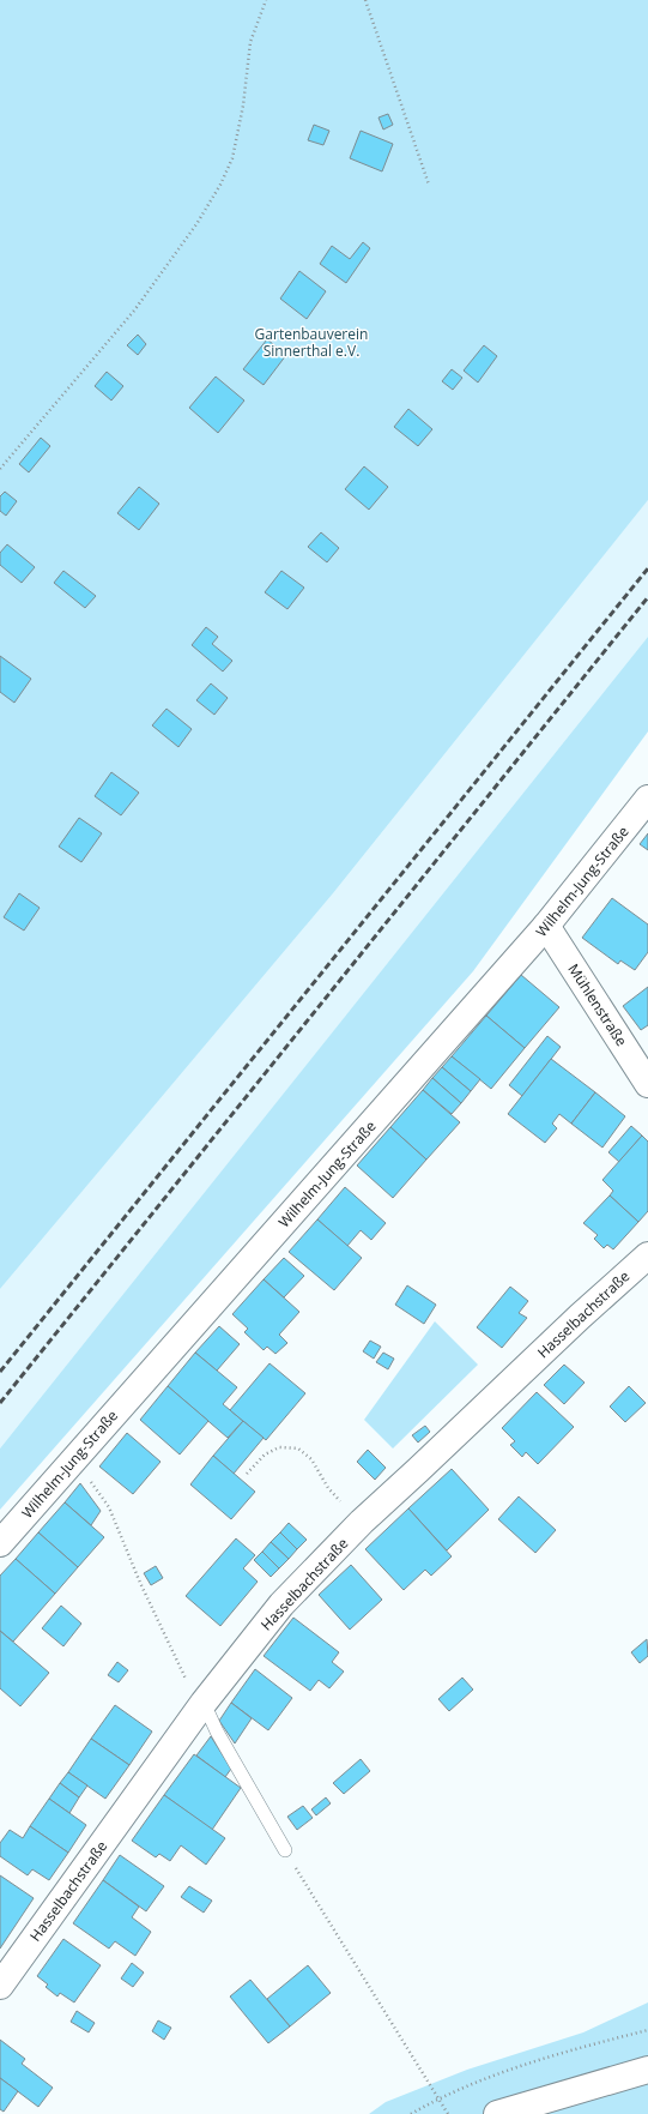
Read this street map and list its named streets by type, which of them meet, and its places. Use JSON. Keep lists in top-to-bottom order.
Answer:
{
  "streets": {
    "street": ["Wilhelm-Jung-Straße", "Mühlenstraße", "Hasselbachstraße"]
  },
  "crossings": [
    ["Wilhelm-Jung-Straße", "Mühlenstraße"]
  ],
  "parks": ["Gartenbauverein Sinnerthal e.V."]
}
